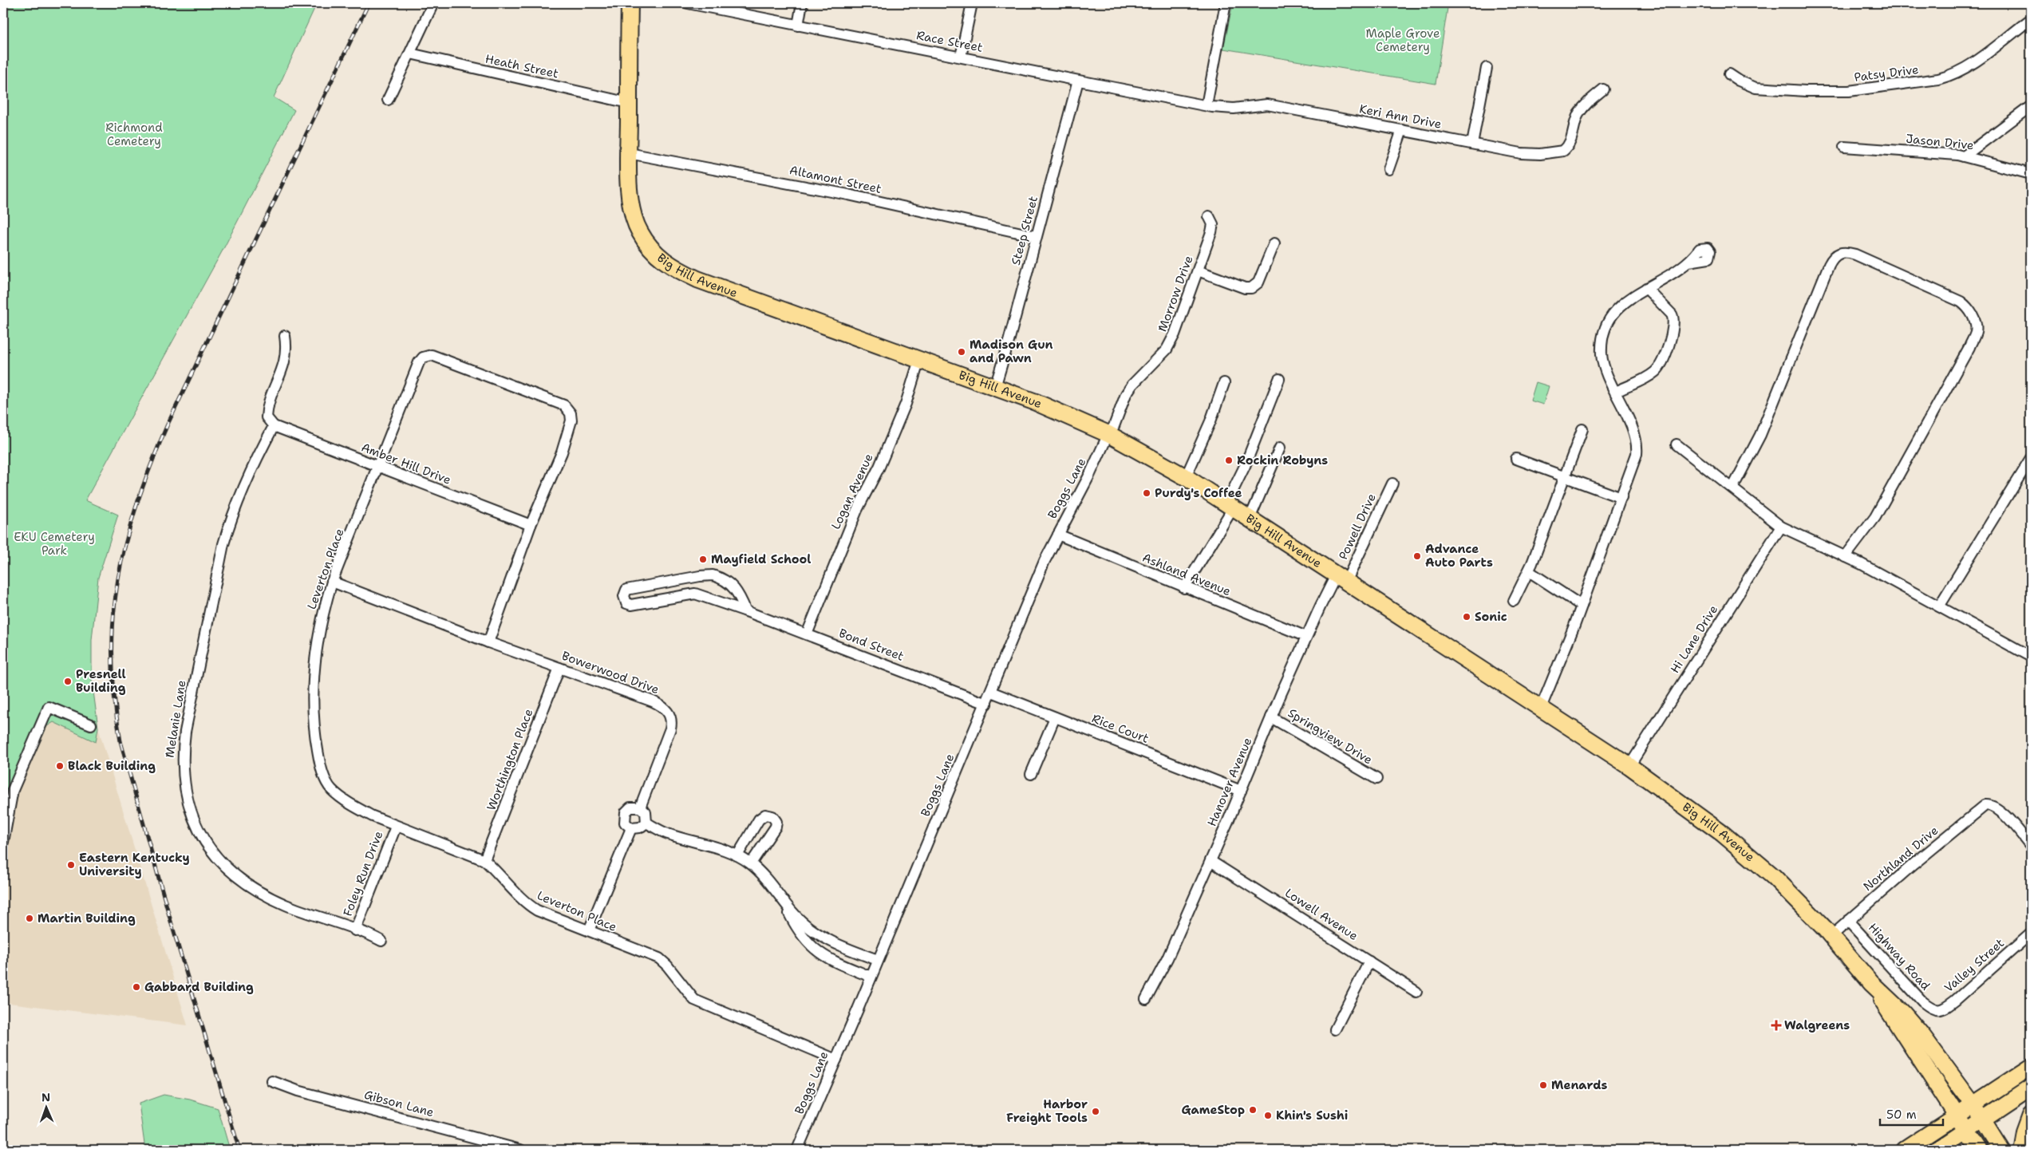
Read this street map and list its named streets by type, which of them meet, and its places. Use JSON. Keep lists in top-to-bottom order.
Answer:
{
  "streets": {
    "main road": ["Big Hill Avenue"],
    "street": [
      "Race Street",
      "Heath Street",
      "Patsy Drive",
      "Keri Ann Drive",
      "Jason Drive",
      "Altamont Street",
      "Steep Street",
      "Morrow Drive",
      "Amber Hill Drive",
      "Boggs Lane",
      "Logan Avenue",
      "Powell Drive",
      "Leverton Place",
      "Ashland Avenue",
      "Hi Lane Drive",
      "Bond Street",
      "Bowerwood Drive",
      "Melanie Lane",
      "Rice Court",
      "Springview Drive",
      "Worthington Place",
      "Hanover Avenue",
      "Northland Drive",
      "Foley Run Drive",
      "Lowell Avenue",
      "Highway Road",
      "Valley Street",
      "Gibson Lane"
    ]
  },
  "crossings": [
    ["Race Street", "Keri Ann Drive"],
    ["Race Street", "Steep Street"],
    ["Heath Street", "Big Hill Avenue"],
    ["Altamont Street", "Steep Street"],
    ["Altamont Street", "Big Hill Avenue"],
    ["Steep Street", "Big Hill Avenue"],
    ["Big Hill Avenue", "Morrow Drive"],
    ["Big Hill Avenue", "Boggs Lane"],
    ["Big Hill Avenue", "Logan Avenue"],
    ["Big Hill Avenue", "Powell Drive"],
    ["Big Hill Avenue", "Hi Lane Drive"],
    ["Big Hill Avenue", "Hanover Avenue"],
    ["Big Hill Avenue", "Northland Drive"],
    ["Morrow Drive", "Boggs Lane"],
    ["Amber Hill Drive", "Leverton Place"],
    ["Amber Hill Drive", "Melanie Lane"],
    ["Boggs Lane", "Leverton Place"],
    ["Boggs Lane", "Ashland Avenue"],
    ["Boggs Lane", "Bond Street"],
    ["Boggs Lane", "Rice Court"],
    ["Logan Avenue", "Bond Street"],
    ["Powell Drive", "Hanover Avenue"],
    ["Leverton Place", "Bowerwood Drive"],
    ["Leverton Place", "Worthington Place"],
    ["Leverton Place", "Foley Run Drive"],
    ["Ashland Avenue", "Hanover Avenue"],
    ["Bowerwood Drive", "Worthington Place"],
    ["Melanie Lane", "Foley Run Drive"],
    ["Rice Court", "Hanover Avenue"],
    ["Springview Drive", "Hanover Avenue"],
    ["Hanover Avenue", "Lowell Avenue"],
    ["Northland Drive", "Highway Road"],
    ["Highway Road", "Valley Street"]
  ],
  "parks": ["Maple Grove Cemetery", "Richmond Cemetery", "EKU Cemetery Park"],
  "places": {
    "other": [
      "Madison Gun and Pawn",
      "Rockin Robyns",
      "Purdy's Coffee",
      "Advance Auto Parts",
      "Mayfield School",
      "Sonic",
      "Presnell Building",
      "Black Building",
      "Eastern Kentucky University",
      "Martin Building",
      "Gabbard Building",
      "Menards",
      "GameStop",
      "Harbor Freight Tools",
      "Khin's Sushi"
    ],
    "health": ["Walgreens"]
  },
  "scale_bar": "50 m",
  "north": "top"
}
